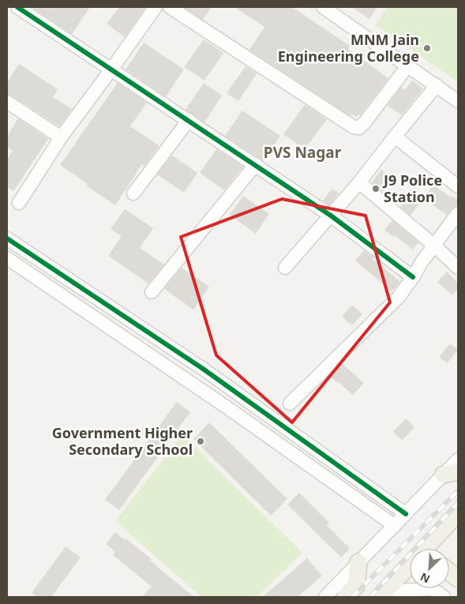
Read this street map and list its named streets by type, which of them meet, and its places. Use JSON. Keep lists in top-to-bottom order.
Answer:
{
  "districts": ["PVS Nagar"],
  "places": ["MNM Jain Engineering College", "J9 Police Station", "Government Higher Secondary School"],
  "north": "bottom left"
}
